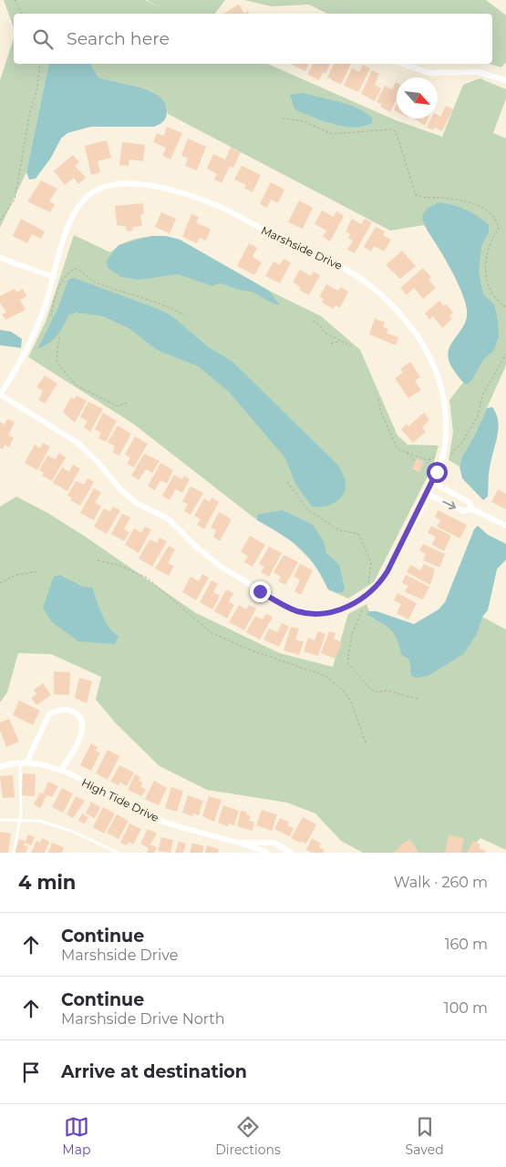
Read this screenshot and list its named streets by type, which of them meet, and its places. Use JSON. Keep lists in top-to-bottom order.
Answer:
{
  "streets": {
    "street": ["Marshside Drive", "High Tide Drive"]
  },
  "north": "bottom right",
  "page": {
    "search": "Search here",
    "heading": ["4 min", "Walk · 260 m"],
    "list": [
      ["Continue", "Marshside Drive", "160 m"],
      ["Continue", "Marshside Drive North", "100 m"],
      "Arrive at destination"
    ],
    "nav": ["Map", "Directions", "Saved"]
  }
}
